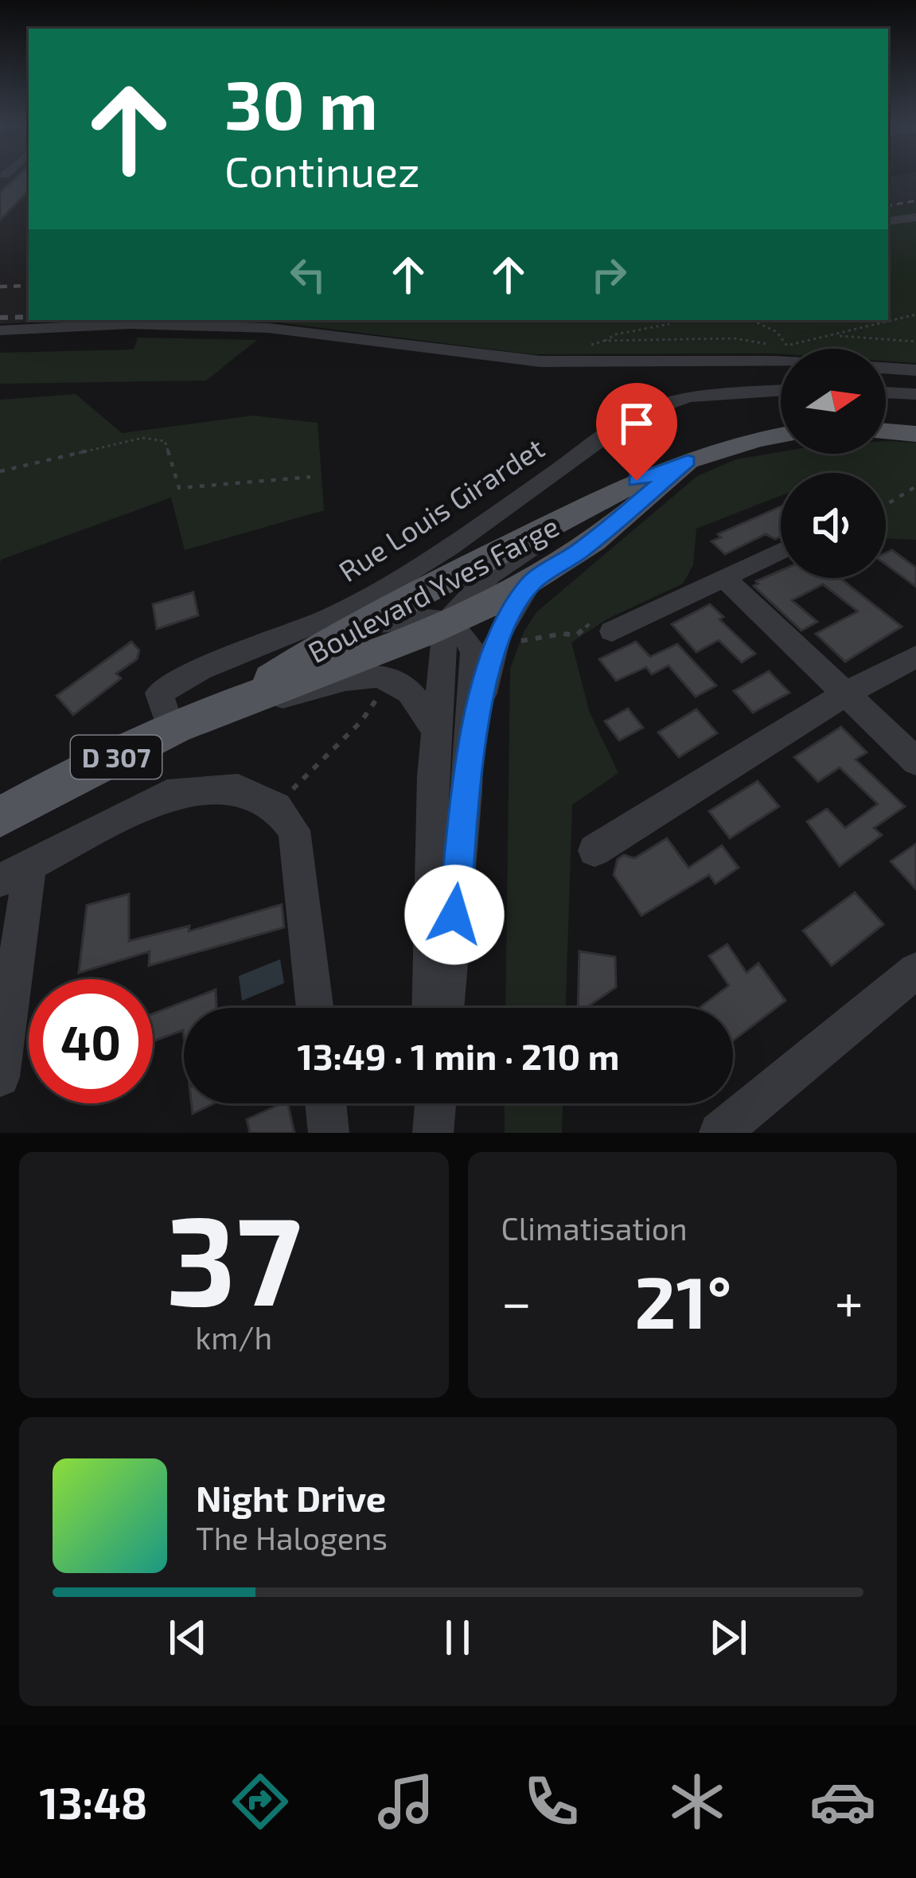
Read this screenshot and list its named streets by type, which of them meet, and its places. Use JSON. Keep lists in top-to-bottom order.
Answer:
{
  "streets": {
    "main road": ["Boulevard Yves Farge", "D 307"],
    "street": ["Rue Louis Girardet"]
  },
  "crossings": [
    ["Rue Louis Girardet", "Boulevard Yves Farge"]
  ],
  "north": "right",
  "page": {
    "turn": ["30 m", "Continuez"],
    "limit": "40",
    "trip": "13:49 · 1 min · 210 m",
    "tile": [
      ["37", "km/h"],
      "Climatisation"
    ],
    "heat": ["−", "21°", "+"],
    "song": ["Night Drive", "The Halogens"],
    "tabs": "13:48"
  }
}
